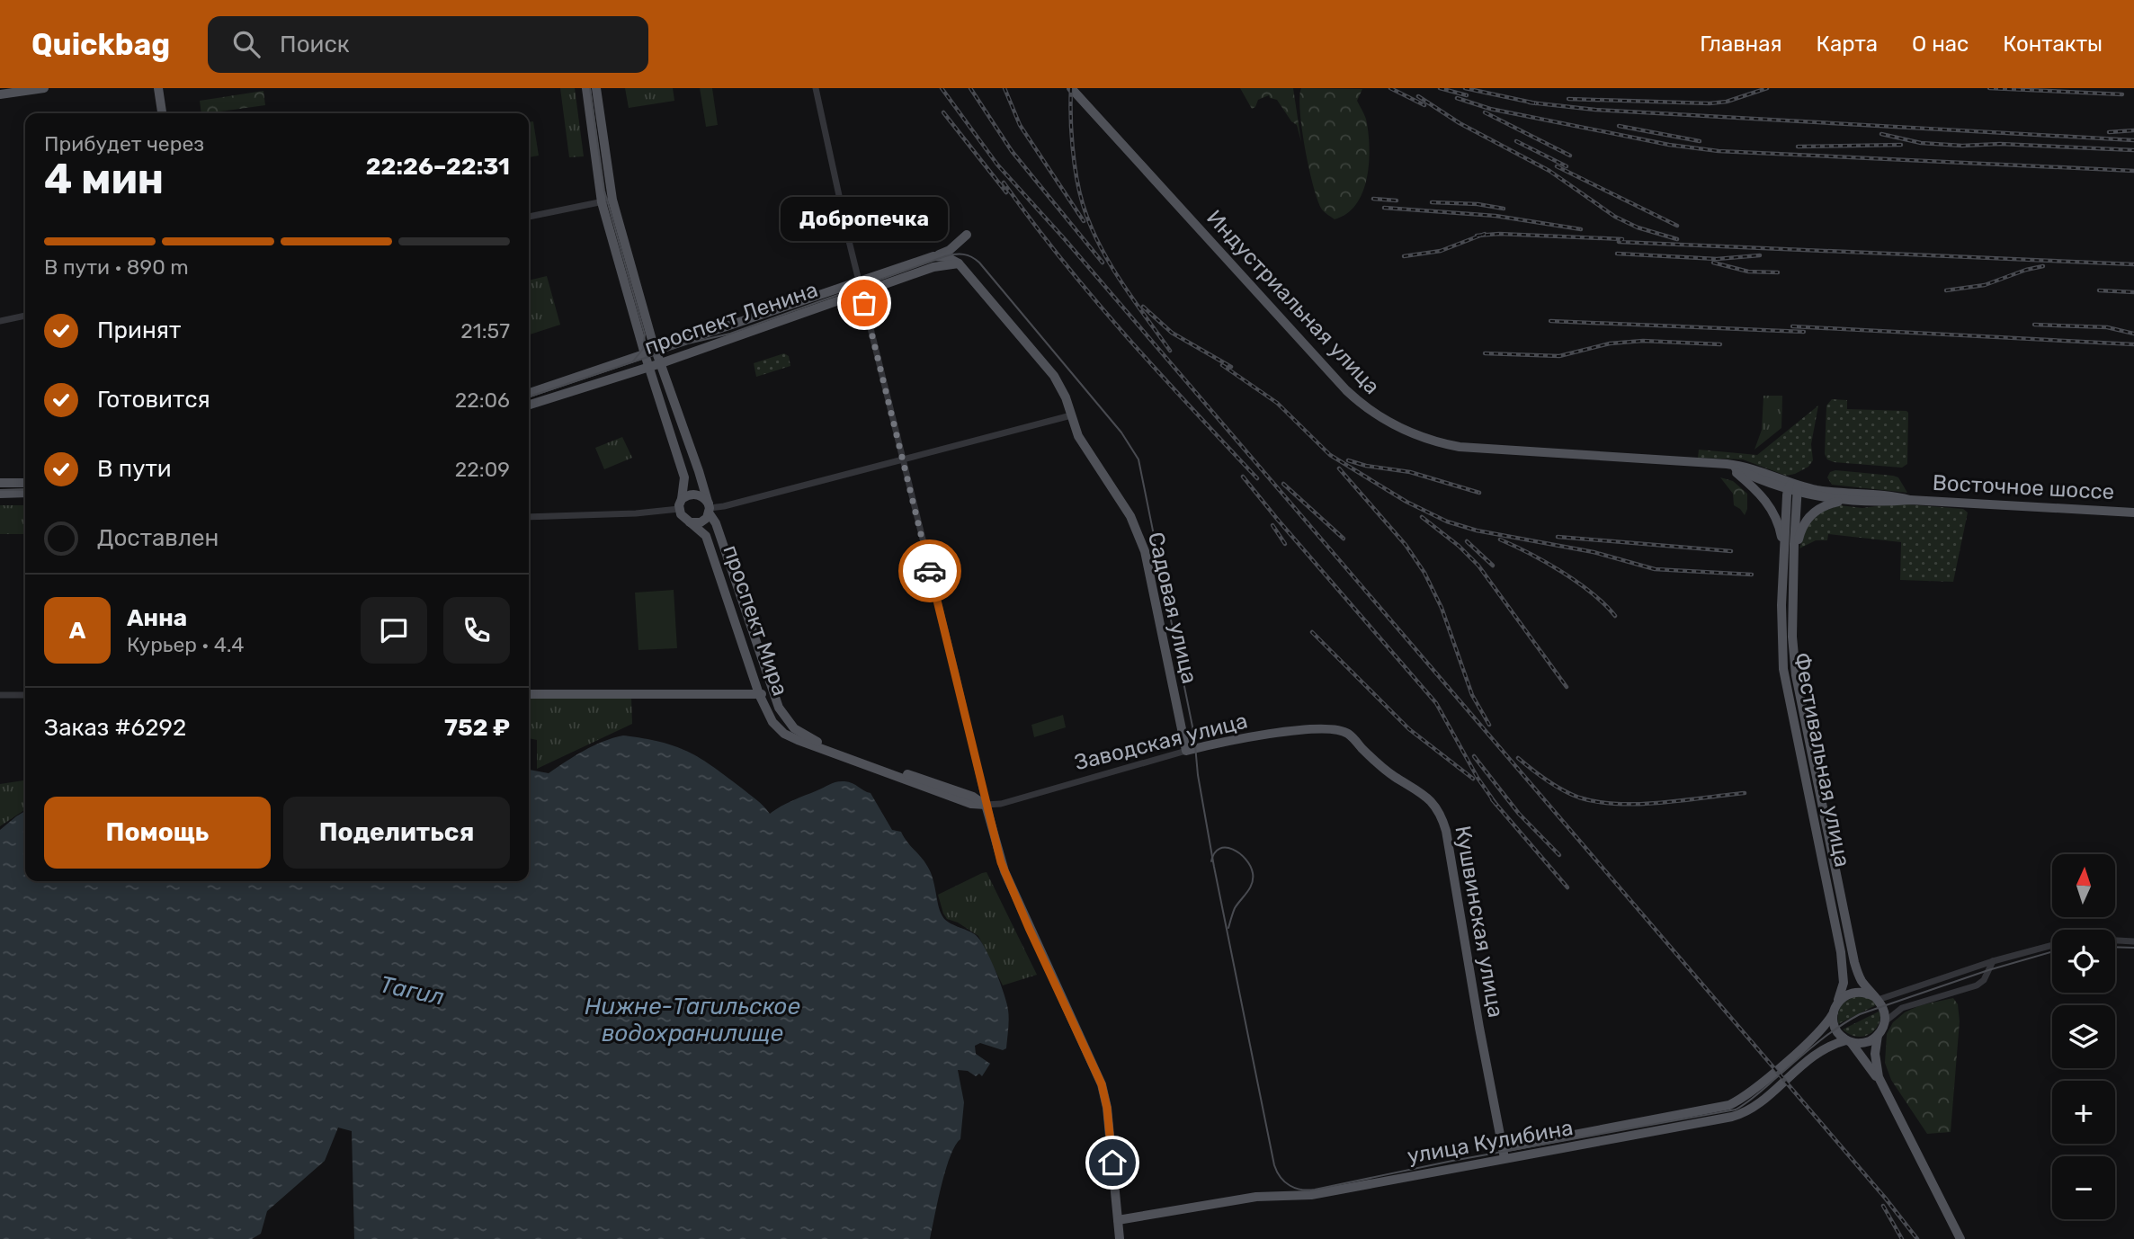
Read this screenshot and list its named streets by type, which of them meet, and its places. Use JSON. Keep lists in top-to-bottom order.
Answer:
{
  "streets": {
    "main road": [
      "Индустриальная улица",
      "проспект Ленина",
      "Восточное шоссе",
      "Садовая улица",
      "проспект Мира",
      "Заводская улица",
      "Фестивальная улица",
      "Кушвинская улица",
      "улица Кулибина"
    ]
  },
  "crossings": [
    ["Индустриальная улица", "Восточное шоссе"],
    ["Индустриальная улица", "Фестивальная улица"],
    ["проспект Ленина", "Садовая улица"],
    ["проспект Ленина", "проспект Мира"],
    ["Восточное шоссе", "Фестивальная улица"],
    ["Садовая улица", "Заводская улица"],
    ["проспект Мира", "Заводская улица"],
    ["Заводская улица", "Кушвинская улица"],
    ["Фестивальная улица", "улица Кулибина"],
    ["Кушвинская улица", "улица Кулибина"]
  ],
  "water": ["Тагил", "Нижне-Тагильское водохранилище"],
  "places": ["Добропечка"],
  "north": "top",
  "page": {
    "header": "Quickbag",
    "search": "Поиск",
    "nav": [
      "Главная",
      "Карта",
      "О нас",
      "Контакты"
    ],
    "heading": ["4 мин", "Прибудет через", "22:26–22:31"],
    "panel": [
      "Анна",
      "Курьер · 4.4",
      "Заказ #6292",
      "752 ₽"
    ],
    "bubble": "Добропечка",
    "bar": "В пути · 890 m",
    "list": [
      ["Принят", "21:57"],
      ["Готовится", "22:06"],
      ["В пути", "22:09"],
      "Доставлен"
    ],
    "round": "А",
    "buttons": ["Помощь", "Поделиться"],
    "map_buttons": ["+", "−"]
  }
}
